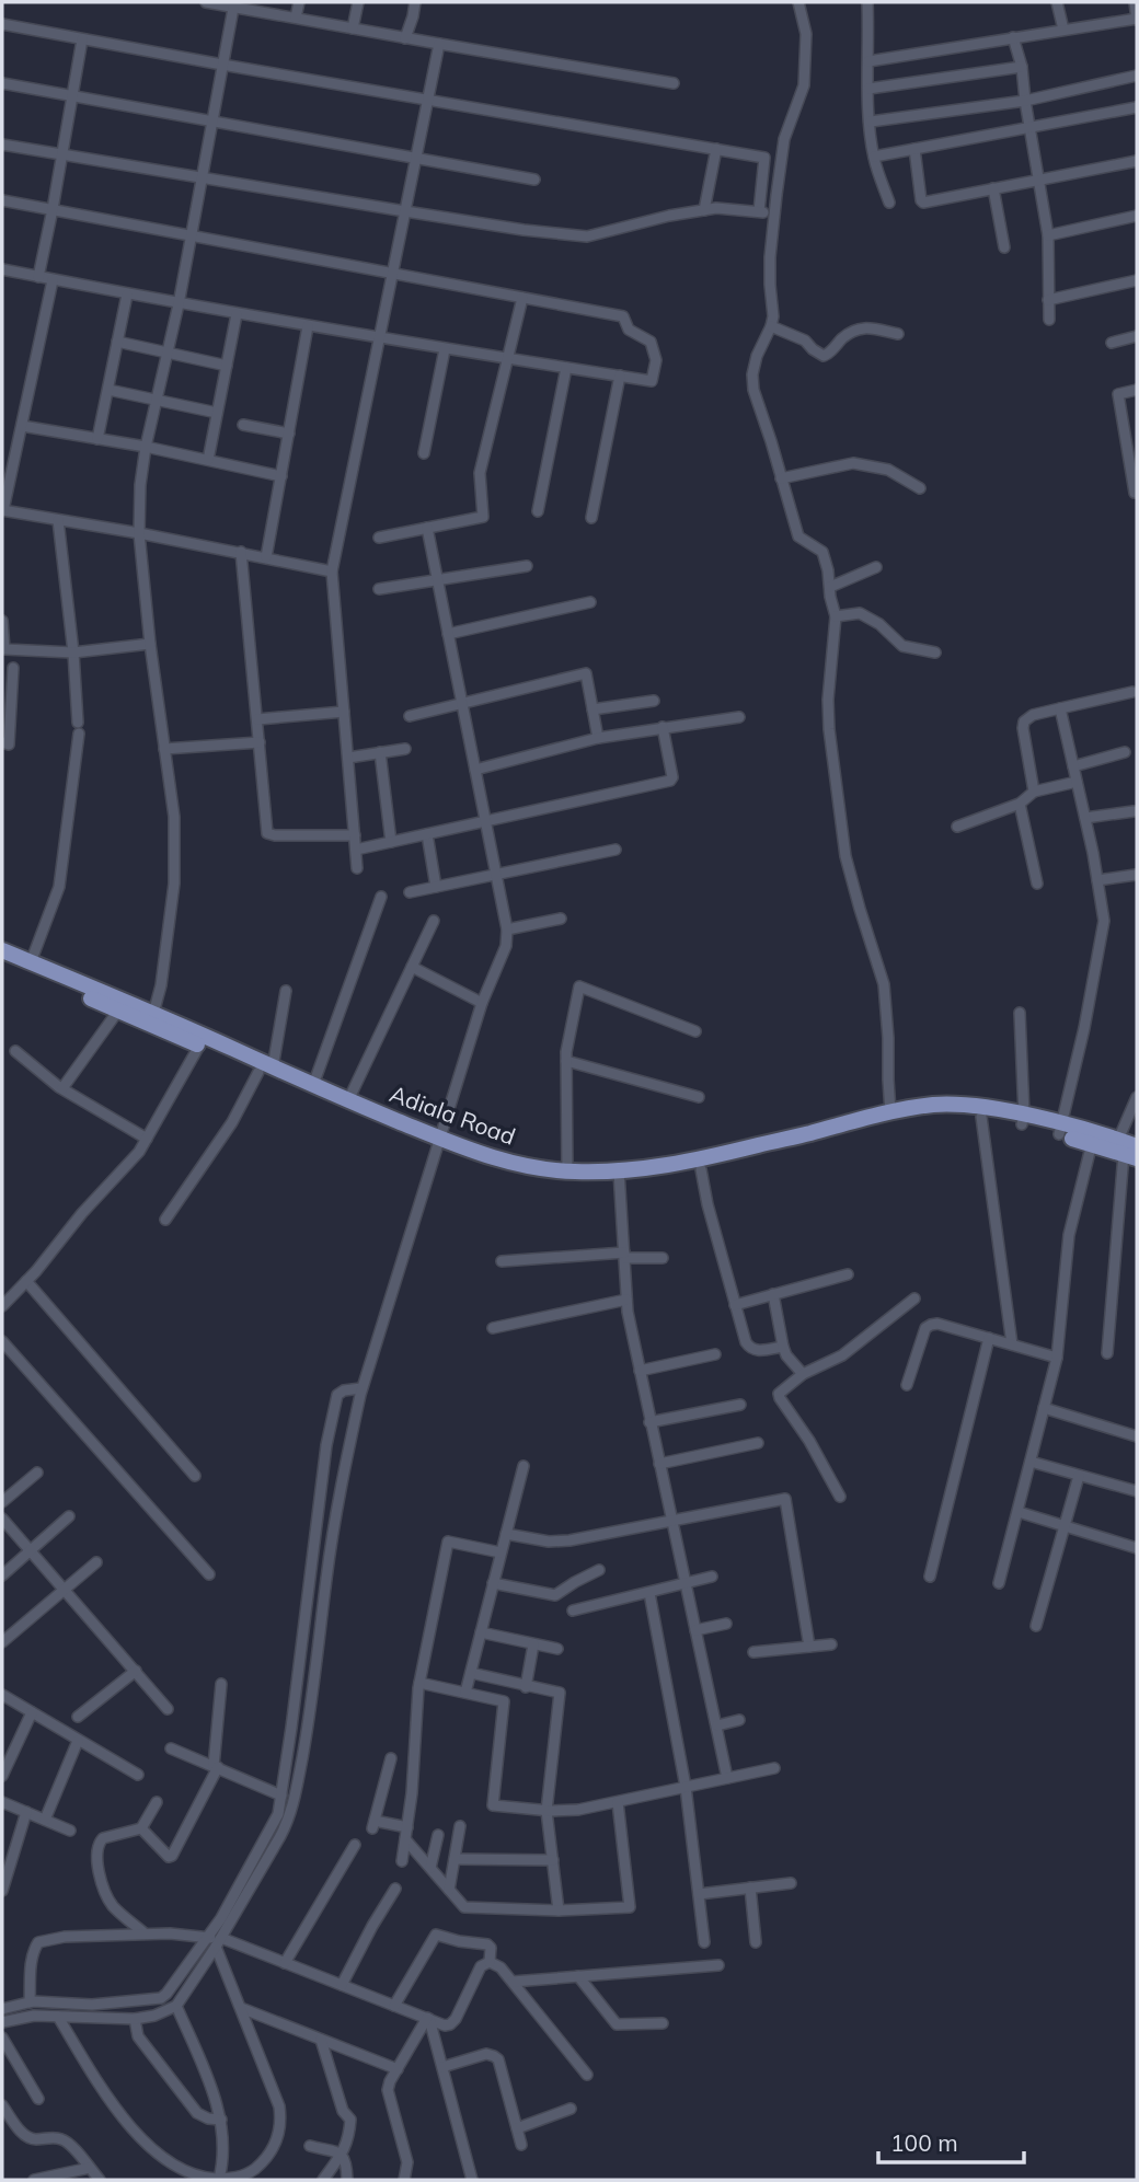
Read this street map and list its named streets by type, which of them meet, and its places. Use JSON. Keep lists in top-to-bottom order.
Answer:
{
  "streets": {
    "main road": ["Adiala Road"]
  },
  "scale_bar": "100 m"
}
